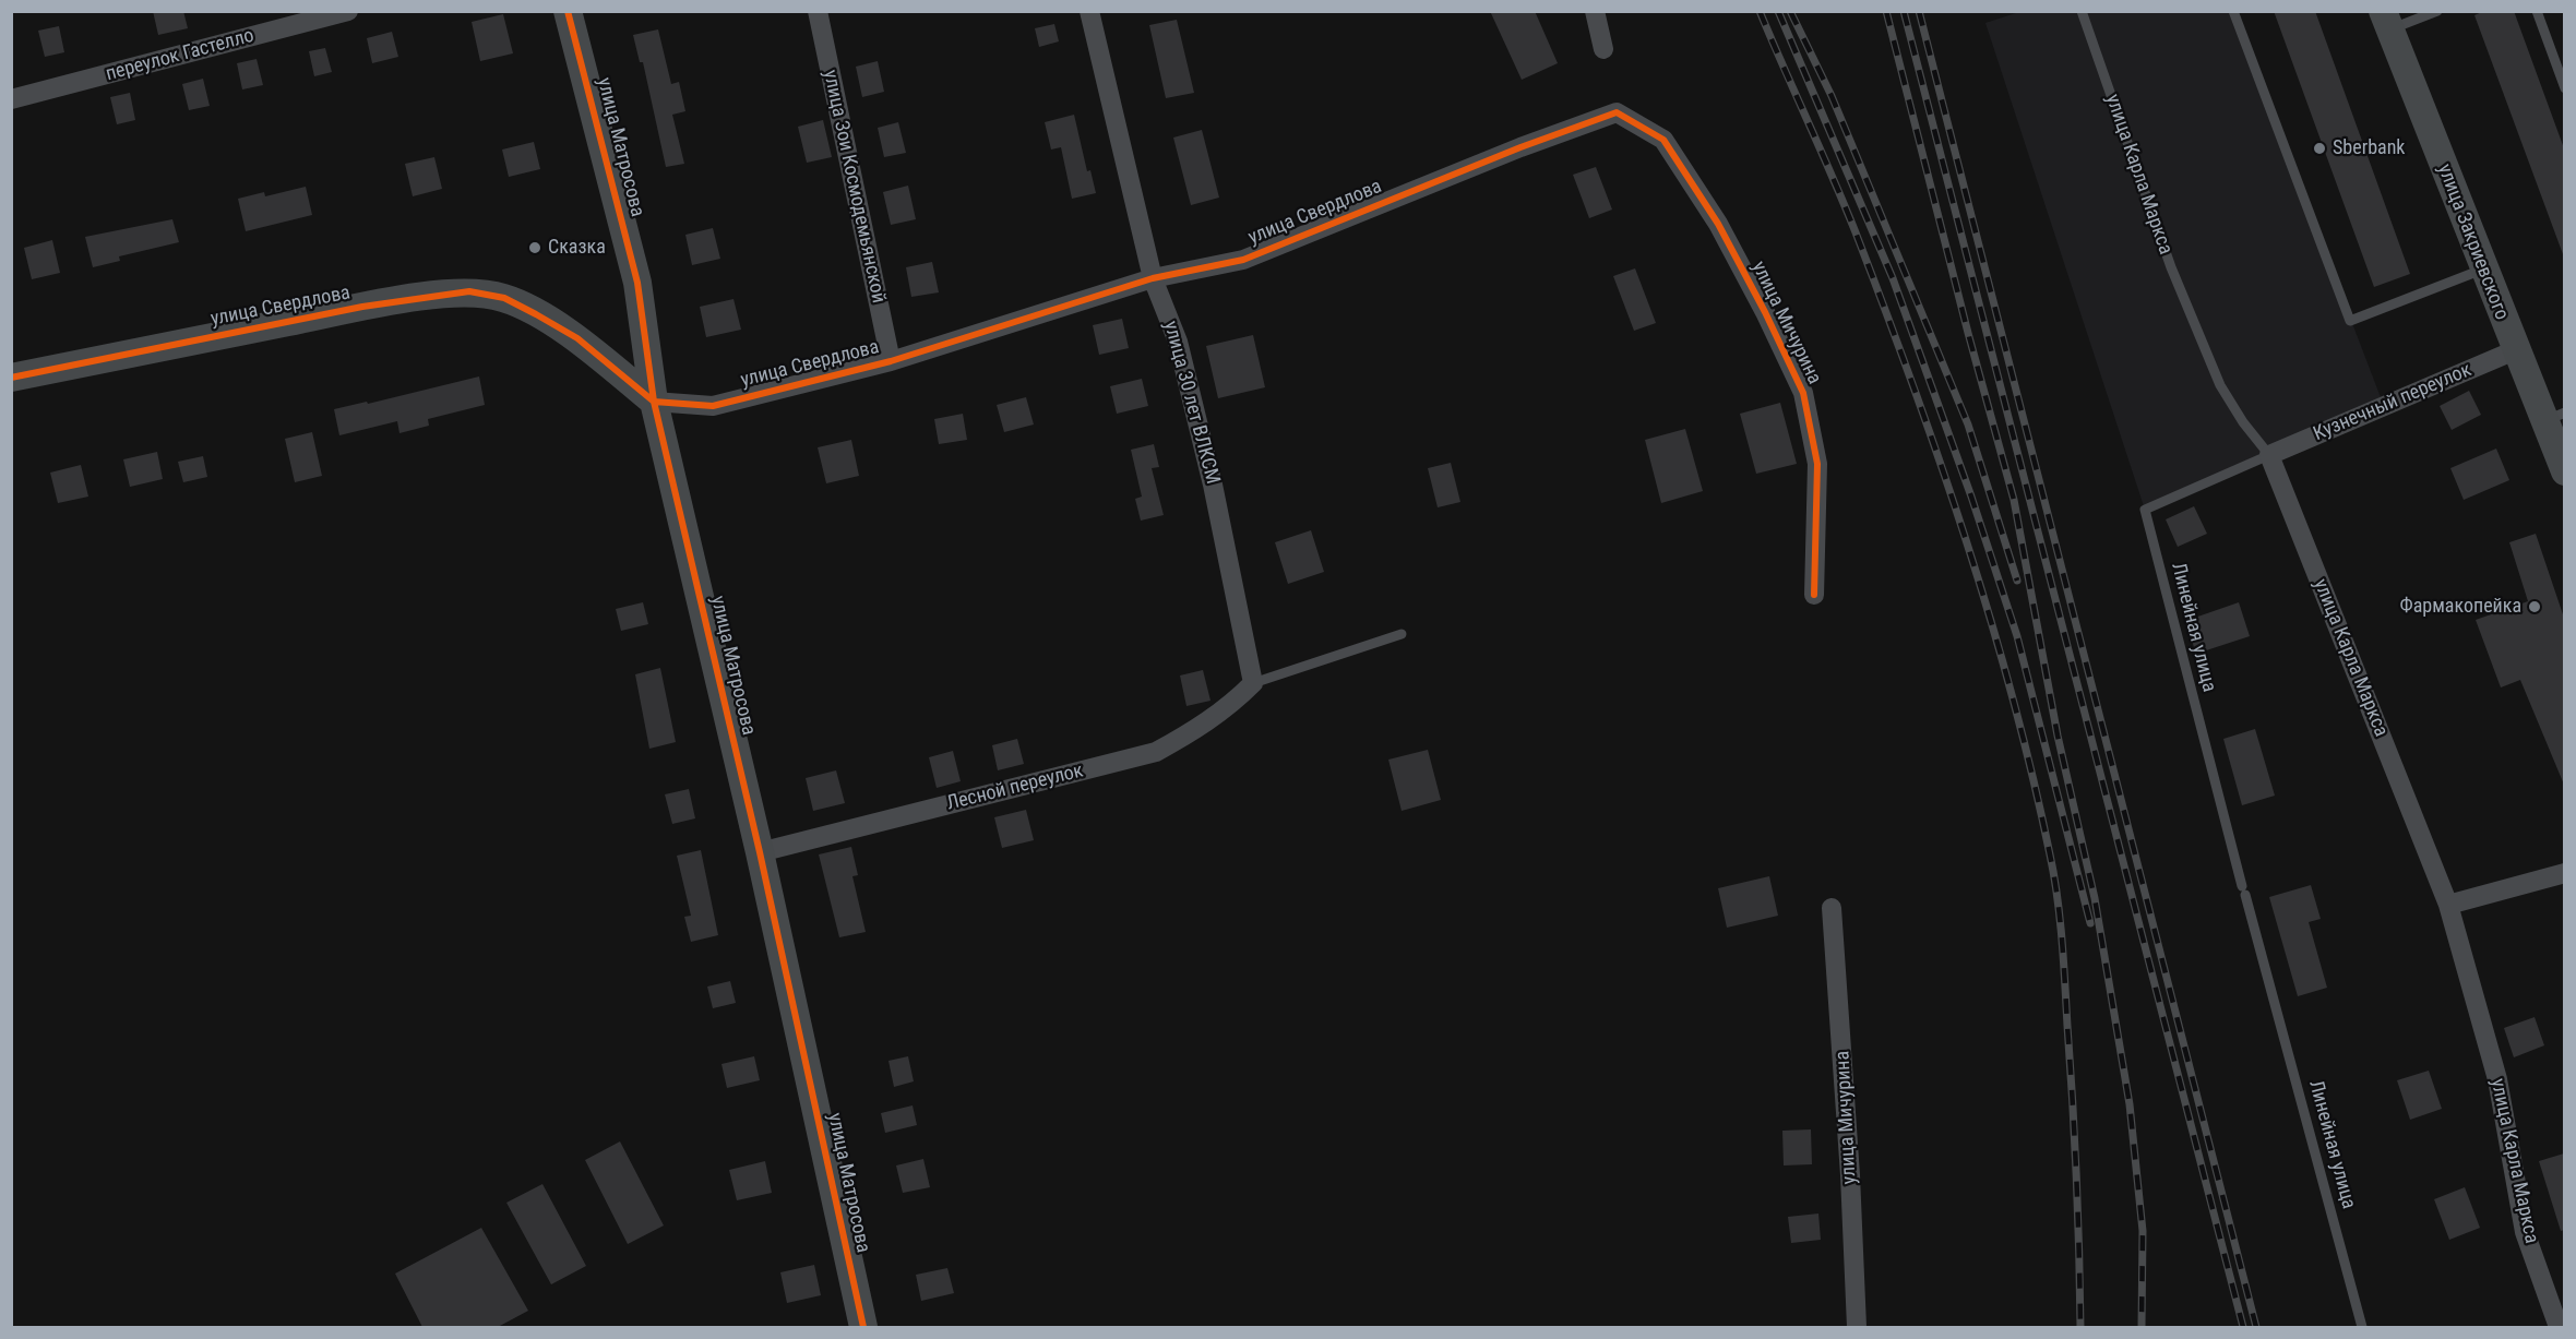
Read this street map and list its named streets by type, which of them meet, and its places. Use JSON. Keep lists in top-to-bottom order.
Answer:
{
  "streets": {
    "street": [
      "переулок Гастелло",
      "улица Матросова",
      "улица Карла Маркса",
      "улица Зои Космодемьянской",
      "улица Свердлова",
      "улица Закриевского",
      "улица Мичурина",
      "улица 30 лет ВЛКСМ",
      "Кузнечный переулок",
      "Лесной переулок"
    ],
    "lane": ["Линейная улица"]
  },
  "crossings": [
    ["улица Матросова", "улица Свердлова"],
    ["улица Матросова", "Лесной переулок"],
    ["улица Карла Маркса", "Кузнечный переулок"],
    ["улица Карла Маркса", "Линейная улица"],
    ["улица Зои Космодемьянской", "улица Свердлова"],
    ["улица Свердлова", "улица Мичурина"],
    ["улица Свердлова", "улица 30 лет ВЛКСМ"],
    ["улица Закриевского", "Кузнечный переулок"],
    ["улица 30 лет ВЛКСМ", "Лесной переулок"],
    ["Кузнечный переулок", "Линейная улица"]
  ],
  "places": ["Sberbank", "Сказка", "Фармакопейка"]
}
